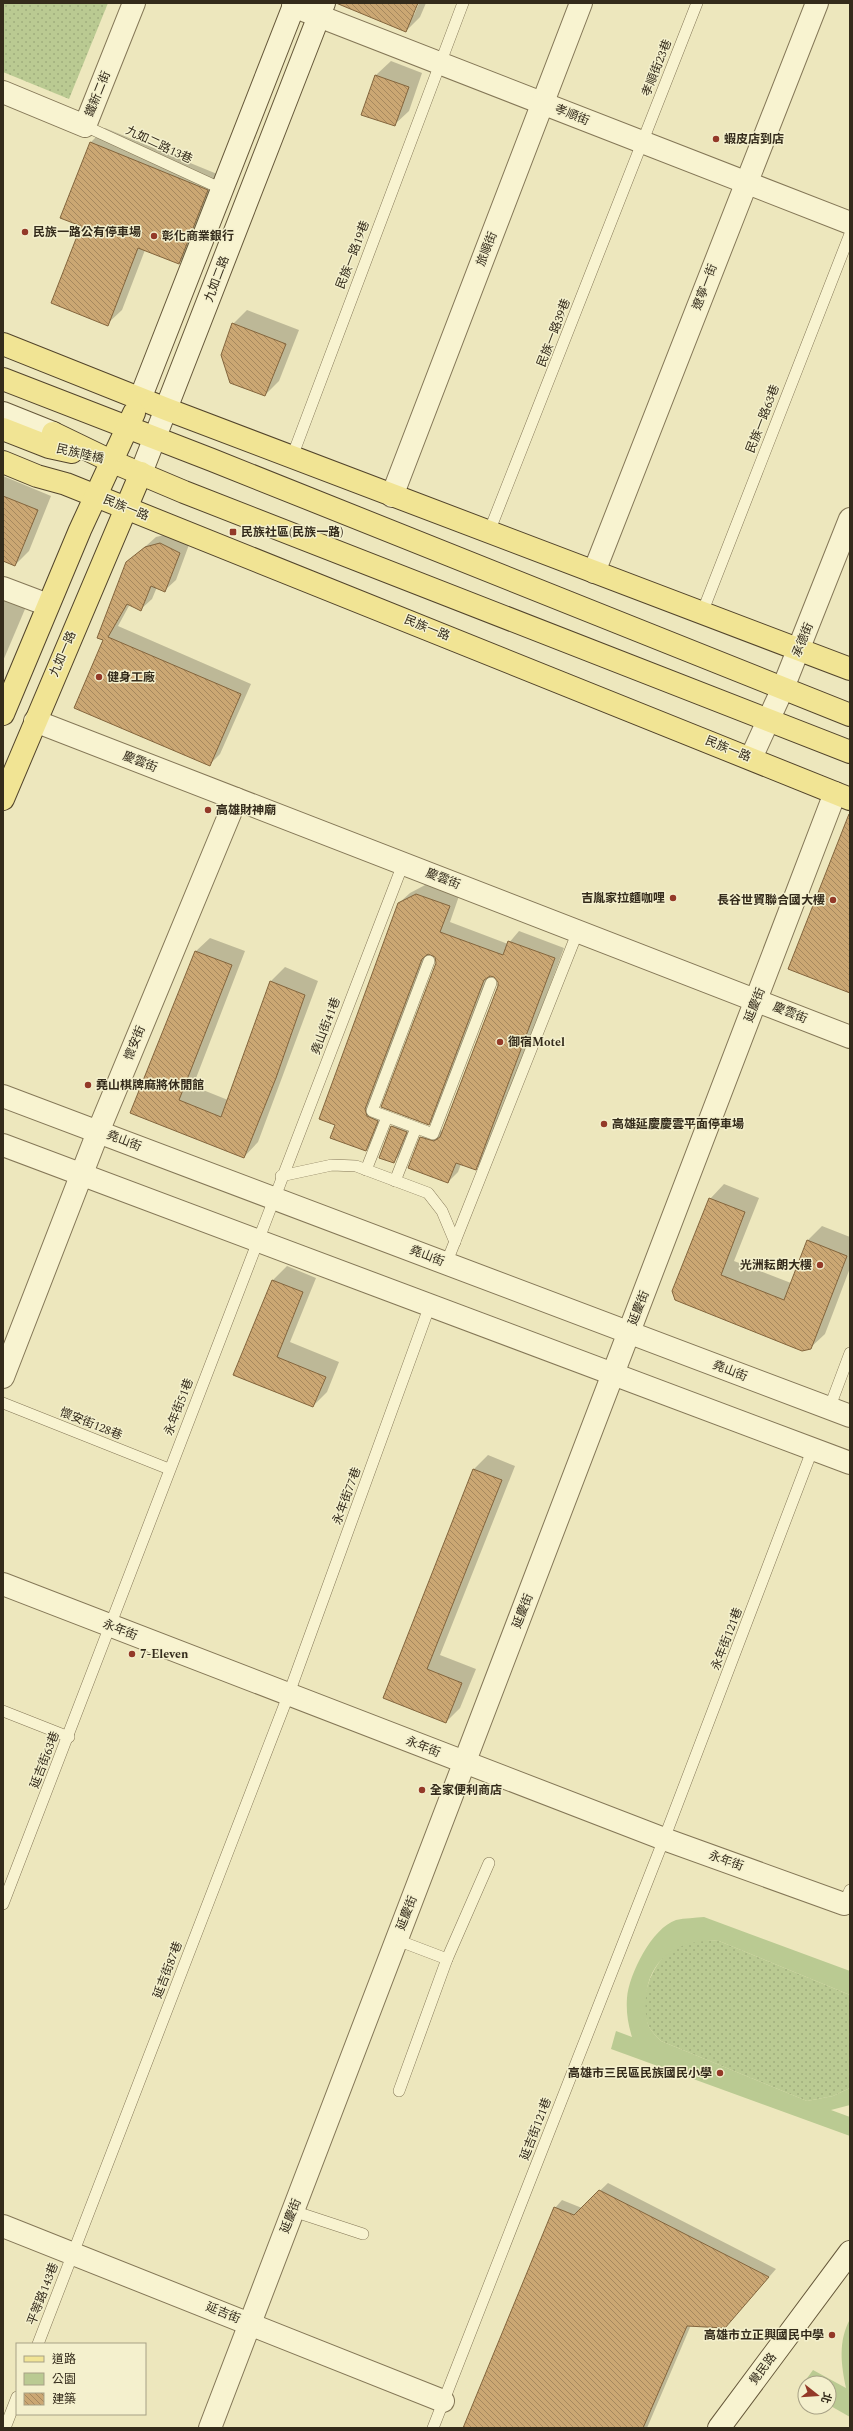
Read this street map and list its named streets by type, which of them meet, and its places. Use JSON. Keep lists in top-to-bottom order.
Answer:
{
  "streets": {
    "main road": [
      "九如二路",
      "民族陸橋",
      "民族一路",
      "九如一路"
    ],
    "street": [
      "鐵新二街",
      "孝順街",
      "旅順街",
      "遼寧一街",
      "承德街",
      "慶雲街",
      "延慶街",
      "懷安街",
      "堯山街",
      "永年街",
      "延吉街",
      "覺民路"
    ],
    "lane": [
      "孝順街23巷",
      "九如二路13巷",
      "民族一路19巷",
      "民族一路39巷",
      "民族一路63巷",
      "堯山街41巷",
      "永年街51巷",
      "懷安街128巷",
      "永年街77巷",
      "永年街121巷",
      "延吉街63巷",
      "延吉街87巷",
      "延吉街121巷",
      "平等路143巷"
    ]
  },
  "crossings": [
    ["孝順街23巷", "孝順街"],
    ["孝順街23巷", "民族一路39巷"],
    ["鐵新二街", "九如二路13巷"],
    ["孝順街", "旅順街"],
    ["孝順街", "民族一路19巷"],
    ["孝順街", "九如二路"],
    ["孝順街", "遼寧一街"],
    ["孝順街", "民族一路39巷"],
    ["九如二路", "民族陸橋"],
    ["九如二路", "民族一路"],
    ["九如二路", "九如一路"],
    ["民族一路", "承德街"],
    ["民族一路", "九如一路"],
    ["民族一路", "延慶街"],
    ["九如一路", "慶雲街"],
    ["慶雲街", "延慶街"],
    ["慶雲街", "堯山街41巷"],
    ["慶雲街", "懷安街"],
    ["延慶街", "堯山街"],
    ["延慶街", "永年街"],
    ["延慶街", "延吉街"],
    ["堯山街41巷", "堯山街"],
    ["堯山街41巷", "永年街51巷"],
    ["懷安街", "堯山街"],
    ["堯山街", "永年街51巷"],
    ["永年街51巷", "懷安街128巷"],
    ["永年街51巷", "永年街"],
    ["永年街51巷", "延吉街63巷"],
    ["永年街77巷", "永年街"],
    ["永年街77巷", "延吉街87巷"],
    ["永年街", "永年街121巷"],
    ["永年街", "延吉街63巷"],
    ["永年街", "延吉街87巷"],
    ["永年街", "延吉街121巷"],
    ["永年街121巷", "延吉街121巷"],
    ["延吉街87巷", "平等路143巷"],
    ["延吉街87巷", "延吉街"],
    ["延吉街121巷", "延吉街"],
    ["平等路143巷", "延吉街"]
  ],
  "places": {
    "other": [
      "蝦皮店到店",
      "民族一路公有停車場",
      "彰化商業銀行",
      "健身工廠",
      "高雄財神廟",
      "吉胤家拉麵咖哩",
      "長谷世貿聯合國大樓",
      "御宿Motel",
      "堯山棋牌麻將休閒館",
      "高雄延慶慶雲平面停車場",
      "光洲耘朗大樓",
      "7-Eleven",
      "全家便利商店",
      "高雄市三民區民族國民小學",
      "高雄市立正興國民中學"
    ],
    "transit": ["民族社區(民族一路)"]
  },
  "legend": ["道路", "公園", "建築"],
  "north": "right"
}
